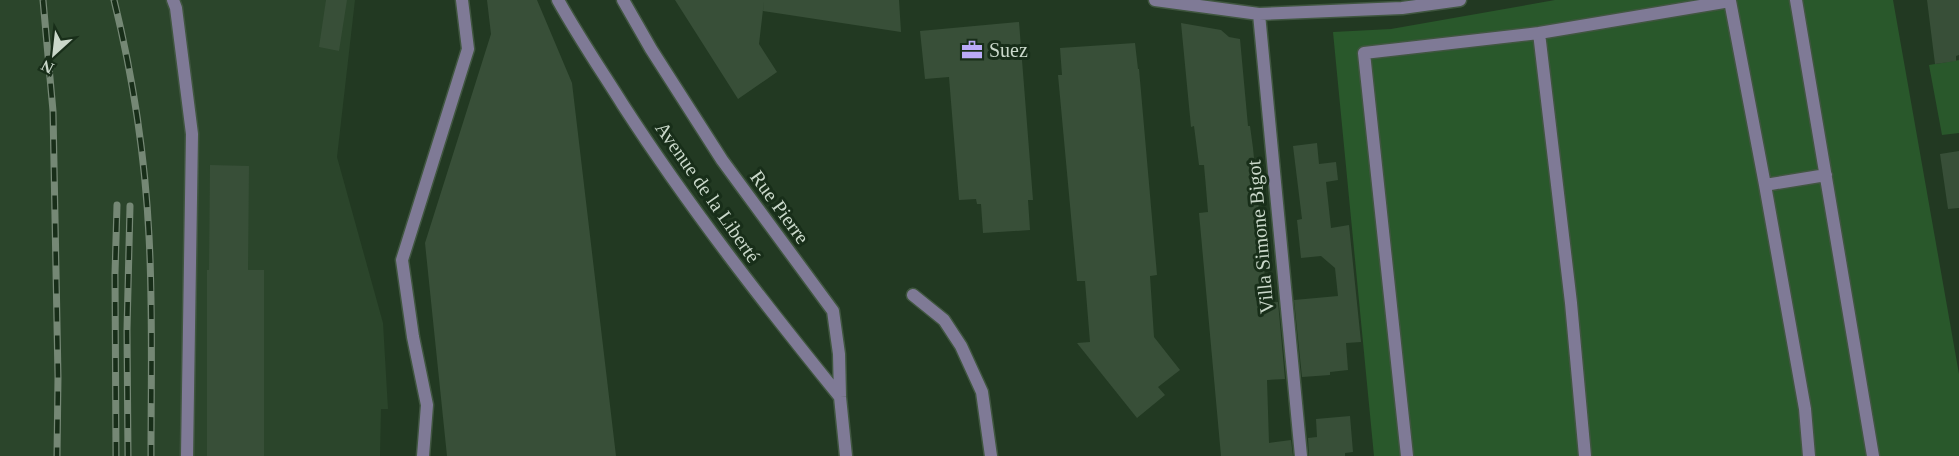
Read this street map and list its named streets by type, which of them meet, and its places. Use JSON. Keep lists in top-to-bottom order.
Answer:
{
  "streets": {
    "street": ["Avenue de la Liberté", "Rue Pierre", "Villa Simone Bigot"]
  },
  "crossings": [
    ["Avenue de la Liberté", "Rue Pierre"]
  ],
  "places": {
    "office": ["Suez"]
  },
  "north": "bottom left"
}
